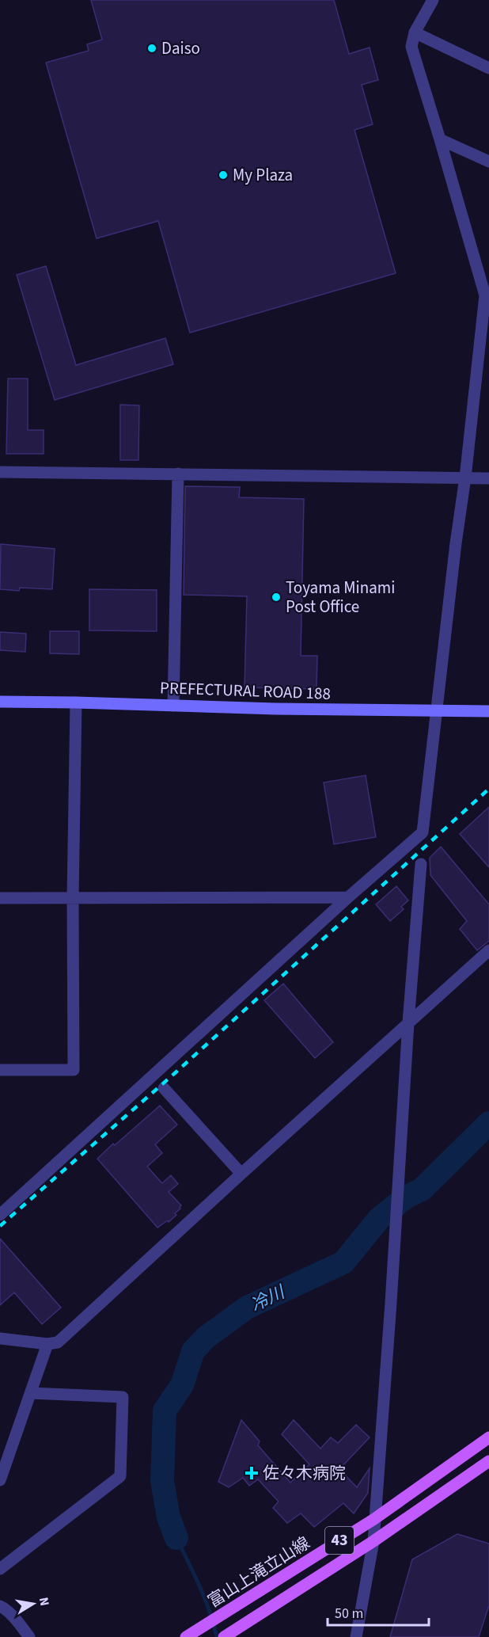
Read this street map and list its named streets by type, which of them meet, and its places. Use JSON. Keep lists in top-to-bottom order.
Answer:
{
  "streets": {
    "main road": ["PREFECTURAL ROAD 188", "43", "富山上滝立山線"]
  },
  "water": ["冷川"],
  "places": {
    "other": ["Daiso", "My Plaza", "Toyama Minami Post Office"],
    "health": ["佐々木病院"]
  },
  "scale_bar": "50 m",
  "north": "right"
}
